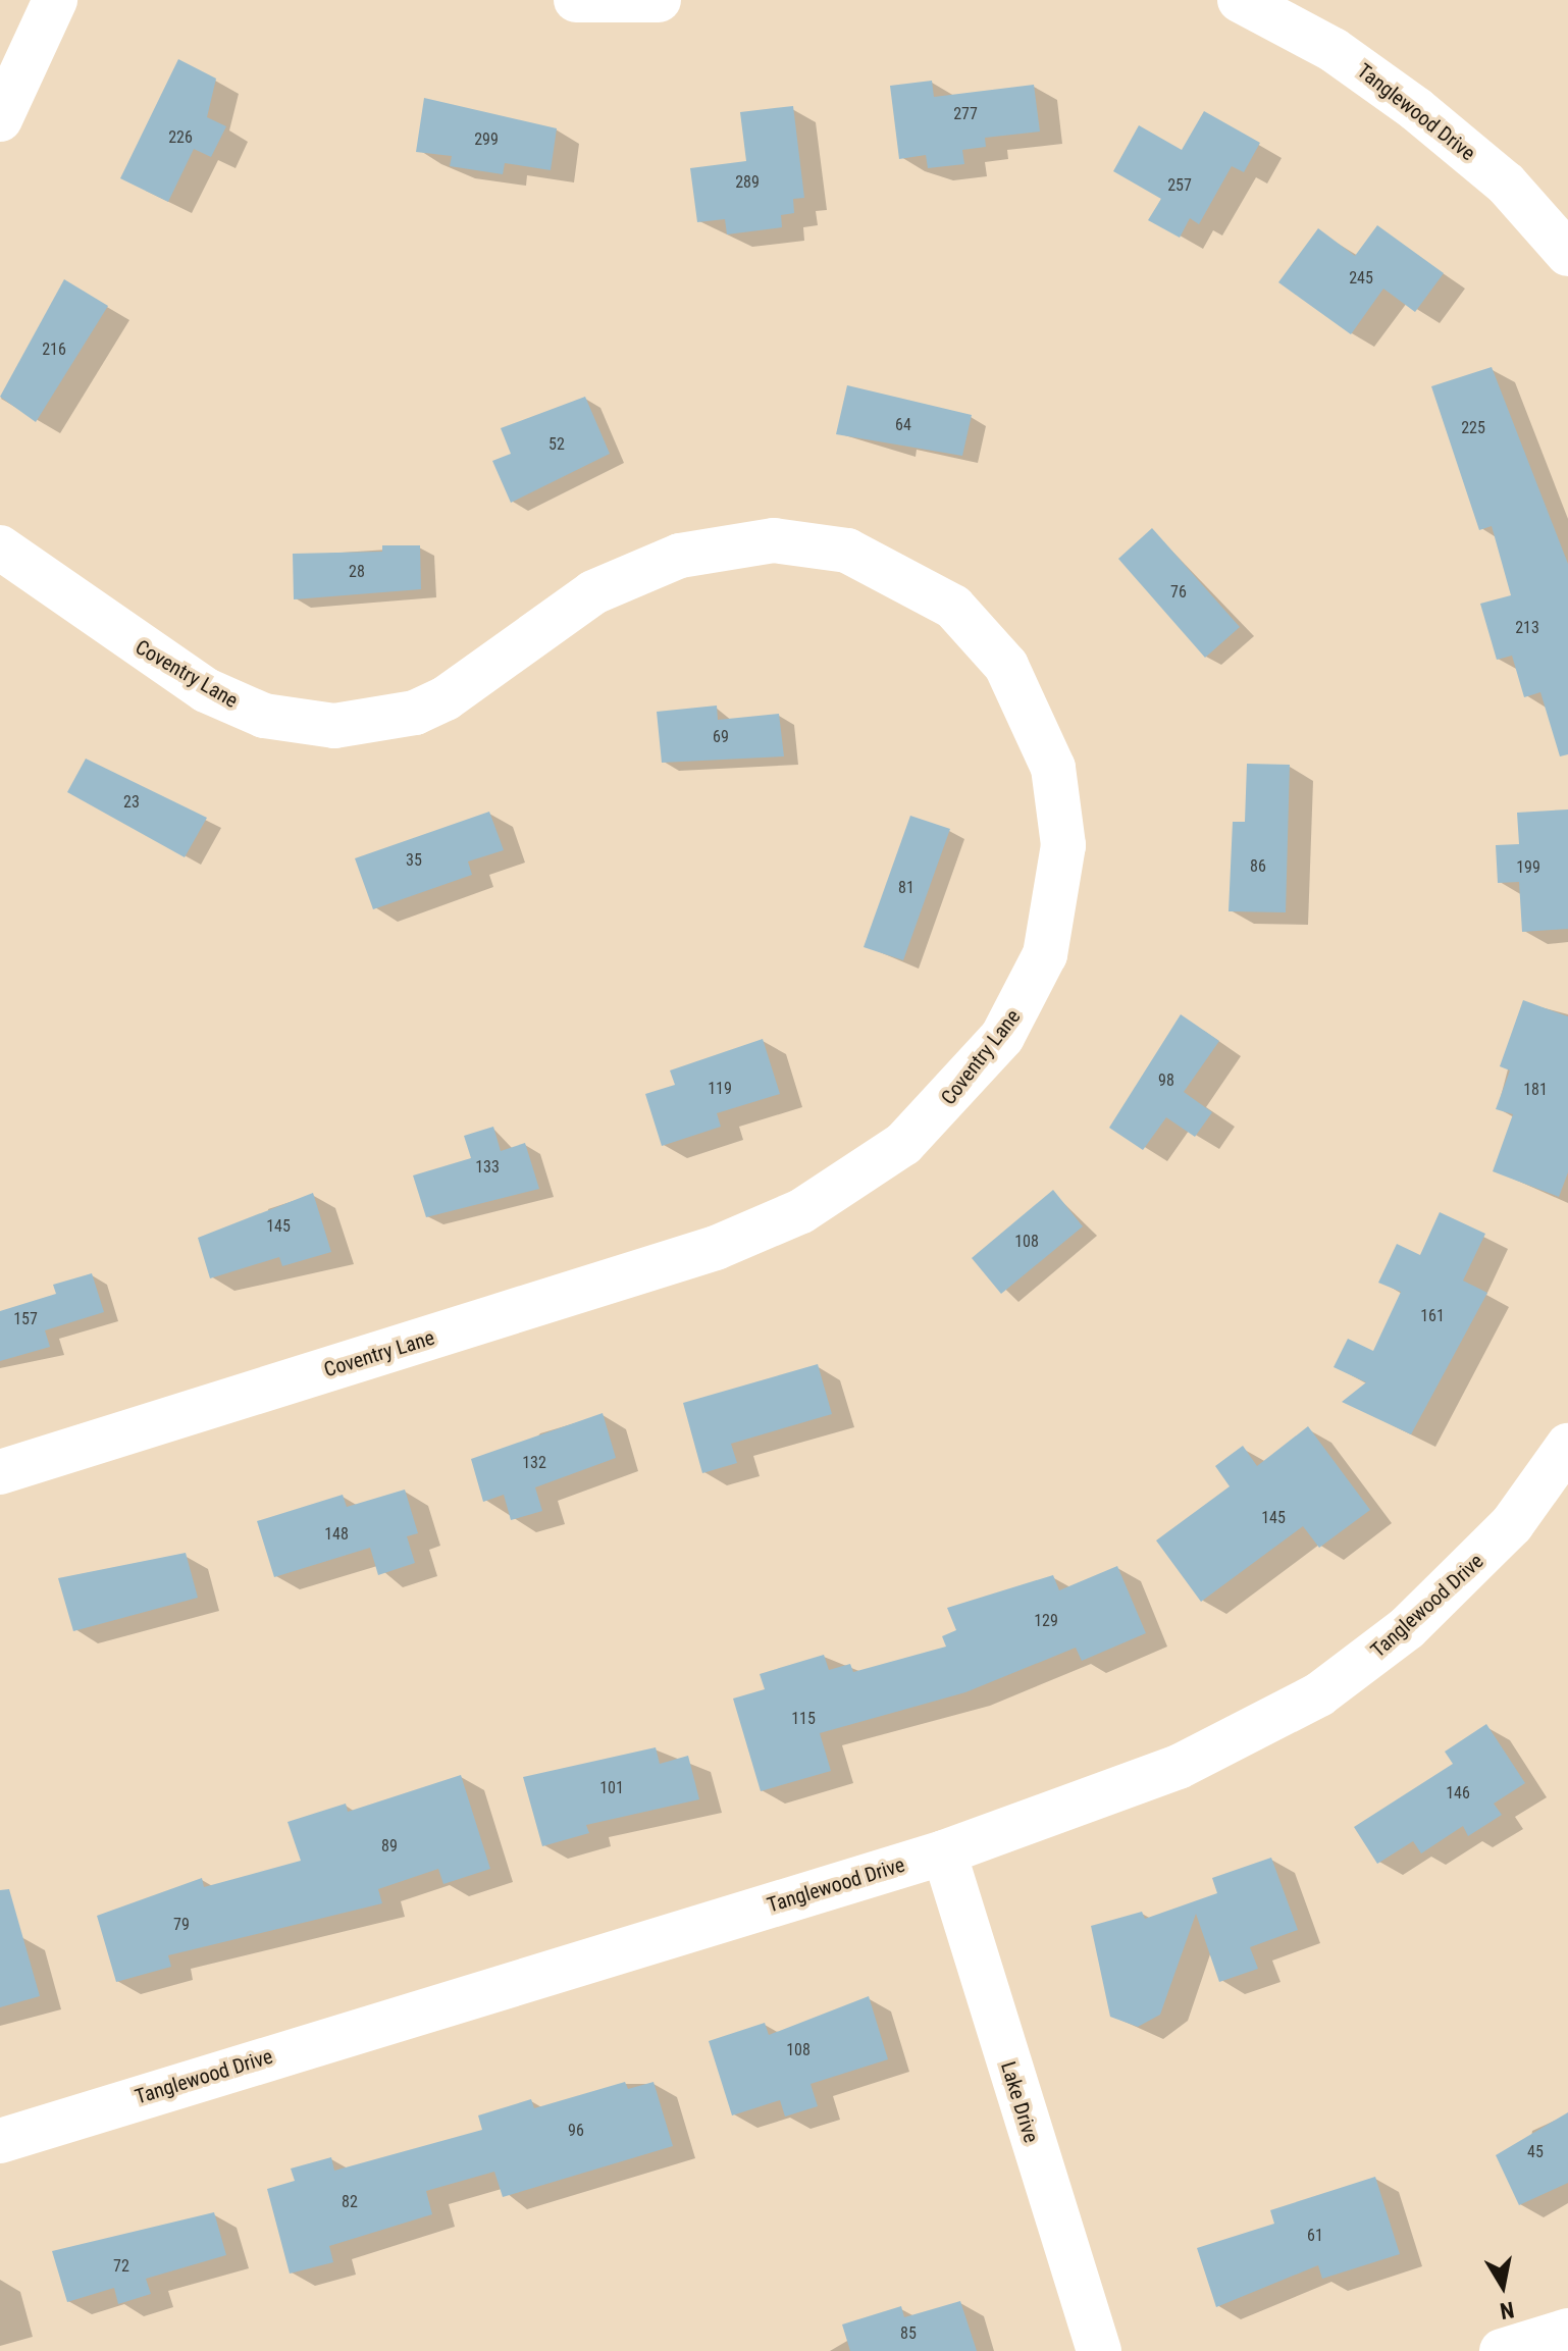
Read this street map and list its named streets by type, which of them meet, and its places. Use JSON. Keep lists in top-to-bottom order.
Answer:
{
  "streets": {
    "street": ["Tanglewood Drive", "Coventry Lane", "Lake Drive"]
  },
  "crossings": [
    ["Tanglewood Drive", "Lake Drive"]
  ],
  "house_numbers": [
    "277",
    "226",
    "299",
    "289",
    "257",
    "245",
    "216",
    "64",
    "225",
    "52",
    "28",
    "76",
    "213",
    "69",
    "23",
    "35",
    "86",
    "199",
    "81",
    "98",
    "119",
    "181",
    "133",
    "145",
    "108",
    "161",
    "157",
    "132",
    "145",
    "148",
    "129",
    "115",
    "101",
    "146",
    "89",
    "79",
    "108",
    "96",
    "45",
    "82",
    "61",
    "72",
    "85"
  ],
  "north": "bottom"
}
